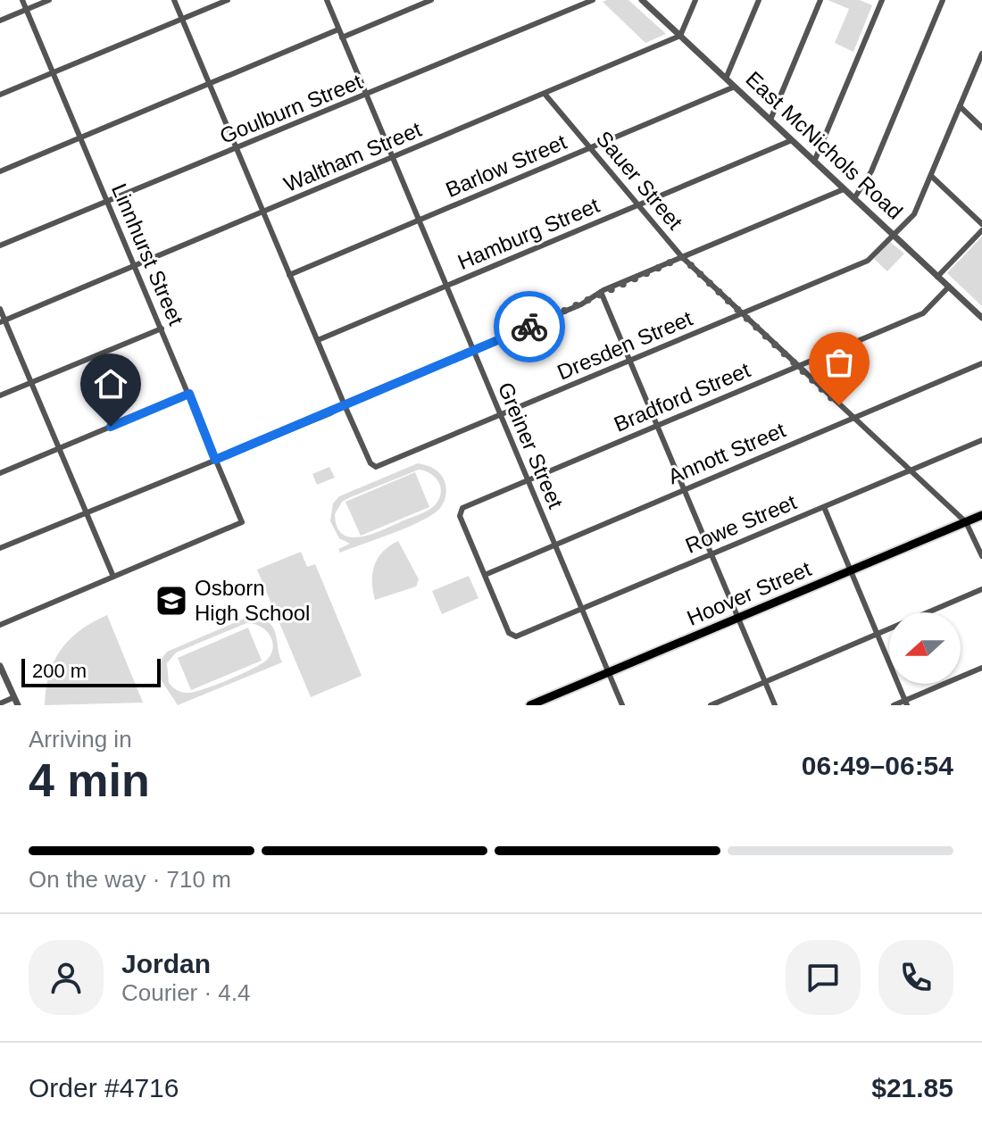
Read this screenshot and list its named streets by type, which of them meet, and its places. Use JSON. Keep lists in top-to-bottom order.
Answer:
{
  "streets": {
    "main road": ["Hoover Street"],
    "street": [
      "Goulburn Street",
      "East McNichols Road",
      "Waltham Street",
      "Barlow Street",
      "Sauer Street",
      "Hamburg Street",
      "Linnhurst Street",
      "Dresden Street",
      "Bradford Street",
      "Greiner Street",
      "Annott Street",
      "Rowe Street"
    ]
  },
  "crossings": [
    ["Goulburn Street", "Linnhurst Street"],
    ["Goulburn Street", "Greiner Street"],
    ["East McNichols Road", "Waltham Street"],
    ["East McNichols Road", "Barlow Street"],
    ["East McNichols Road", "Hamburg Street"],
    ["East McNichols Road", "Dresden Street"],
    ["East McNichols Road", "Bradford Street"],
    ["Waltham Street", "Sauer Street"],
    ["Waltham Street", "Linnhurst Street"],
    ["Waltham Street", "Greiner Street"],
    ["Barlow Street", "Sauer Street"],
    ["Barlow Street", "Greiner Street"],
    ["Sauer Street", "Hamburg Street"],
    ["Sauer Street", "Dresden Street"],
    ["Sauer Street", "Bradford Street"],
    ["Sauer Street", "Annott Street"],
    ["Sauer Street", "Rowe Street"],
    ["Sauer Street", "Hoover Street"],
    ["Hamburg Street", "Greiner Street"],
    ["Dresden Street", "Greiner Street"],
    ["Bradford Street", "Greiner Street"],
    ["Bradford Street", "Annott Street"],
    ["Bradford Street", "Rowe Street"],
    ["Greiner Street", "Annott Street"],
    ["Greiner Street", "Rowe Street"],
    ["Greiner Street", "Hoover Street"],
    ["Annott Street", "Rowe Street"]
  ],
  "places": {
    "school or university": ["Osborn High School"]
  },
  "scale_bar": "200 m",
  "north": "left",
  "page": {
    "scale": "200 m",
    "heading": ["4 min", "Arriving in", "06:49–06:54"],
    "panel": [
      "Jordan",
      "Courier · 4.4",
      "Order #4716",
      "$21.85"
    ],
    "bar": "On the way · 710 m"
  }
}
